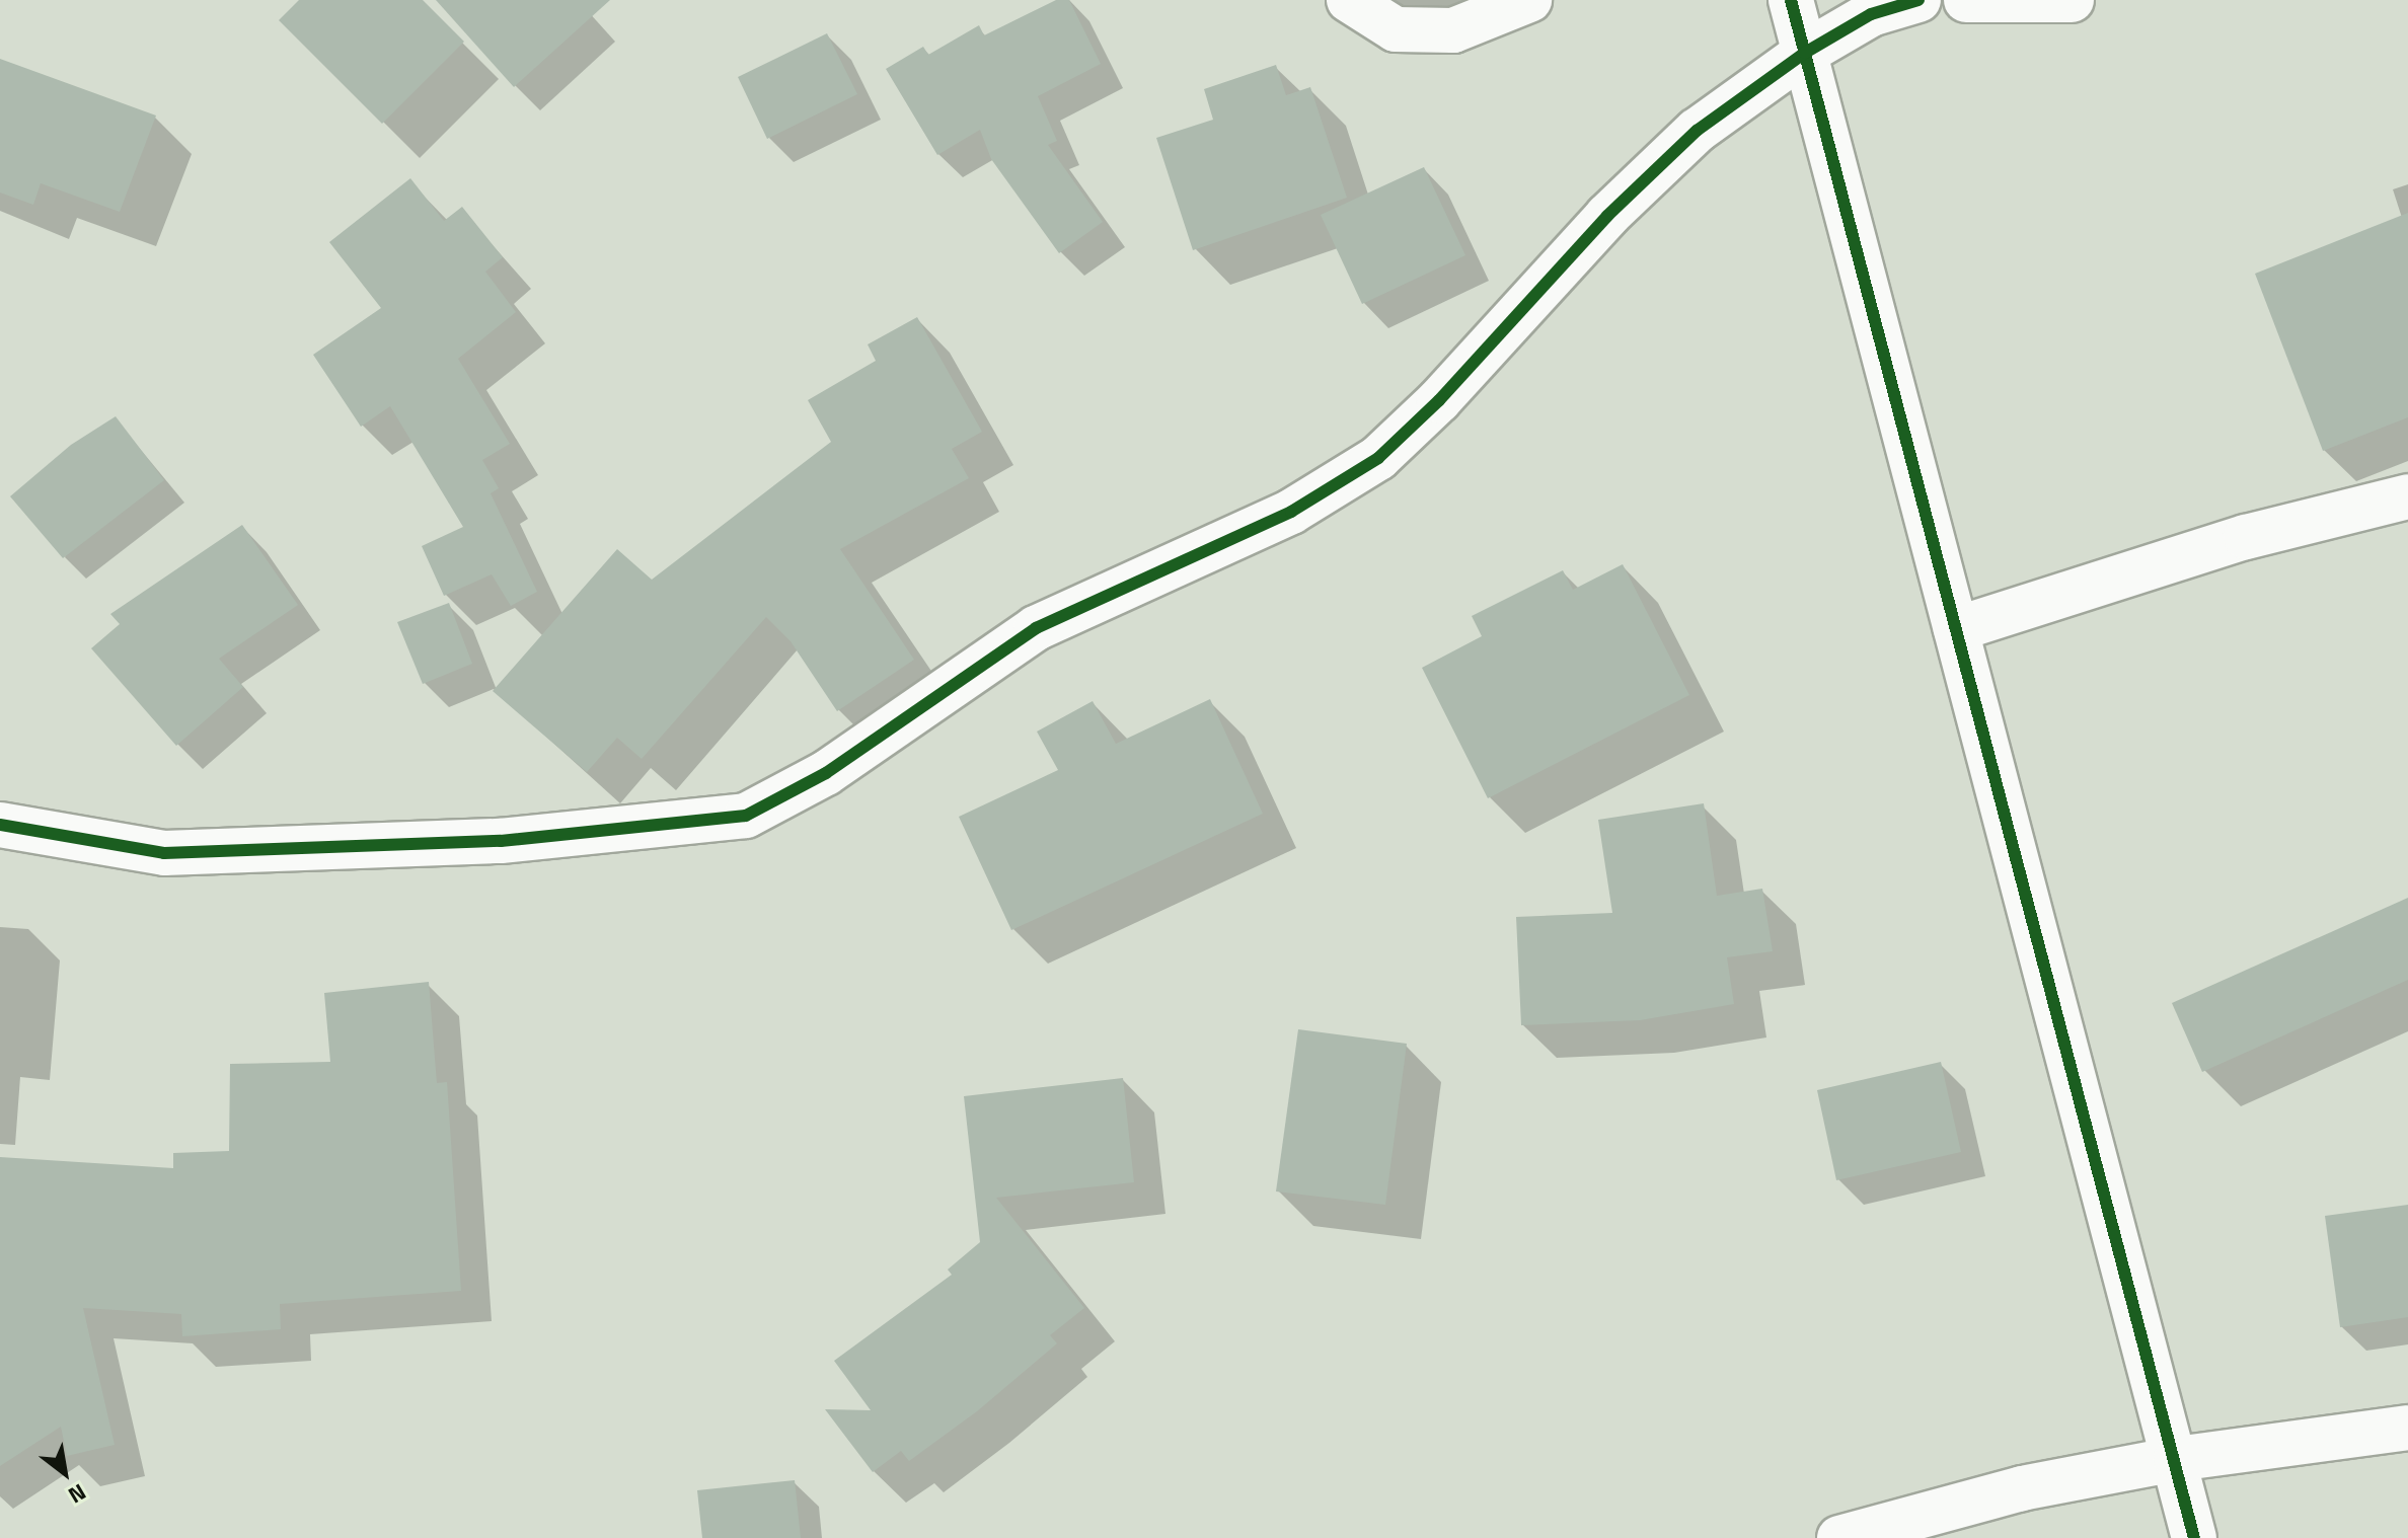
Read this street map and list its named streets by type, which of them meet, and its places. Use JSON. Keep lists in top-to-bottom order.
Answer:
{
  "north": "bottom right"
}
